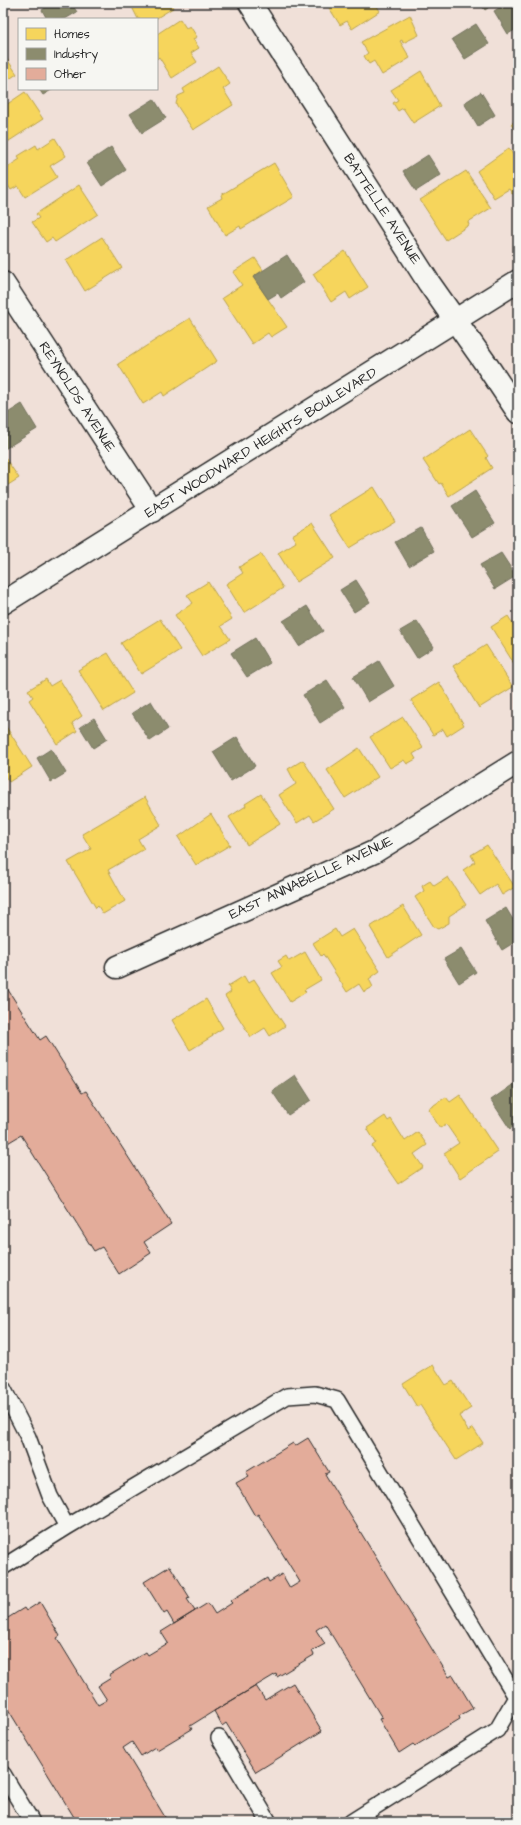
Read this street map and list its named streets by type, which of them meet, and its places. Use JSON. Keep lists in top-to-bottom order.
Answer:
{
  "streets": {
    "street": [
      "BATTELLE AVENUE",
      "REYNOLDS AVENUE",
      "EAST WOODWARD HEIGHTS BOULEVARD",
      "EAST ANNABELLE AVENUE"
    ]
  },
  "crossings": [
    ["BATTELLE AVENUE", "EAST WOODWARD HEIGHTS BOULEVARD"],
    ["REYNOLDS AVENUE", "EAST WOODWARD HEIGHTS BOULEVARD"]
  ],
  "legend": ["Homes", "Industry", "Other"]
}
